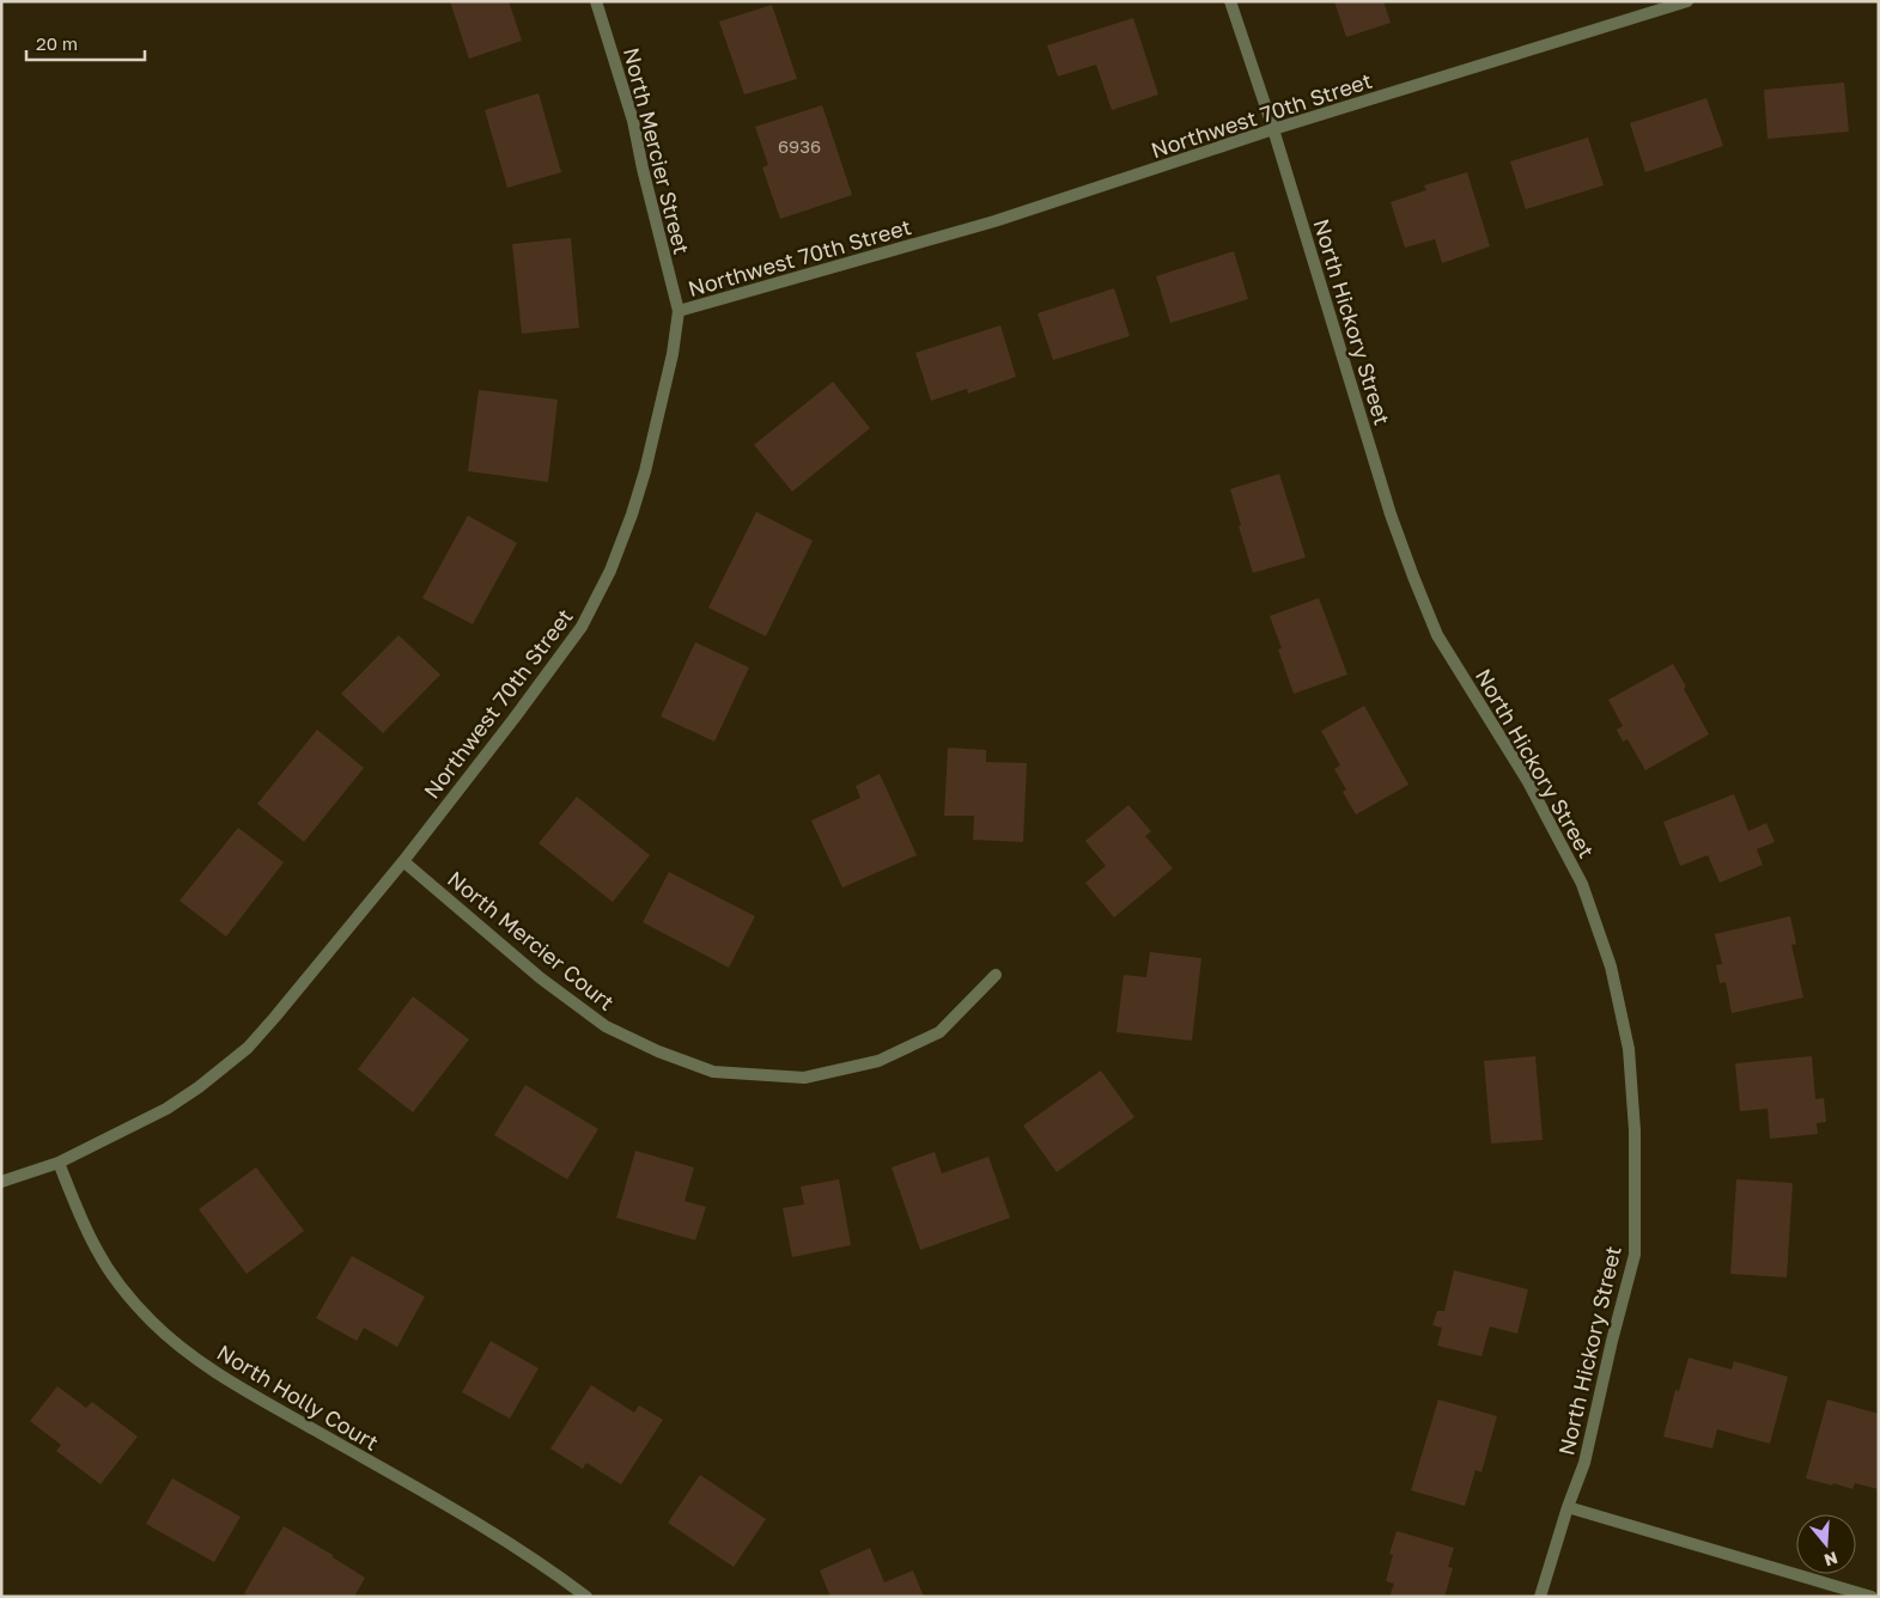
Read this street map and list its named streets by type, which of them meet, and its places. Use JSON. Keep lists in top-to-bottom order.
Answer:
{
  "streets": {
    "street": [
      "Northwest 70th Street",
      "North Mercier Street",
      "North Hickory Street",
      "North Mercier Court",
      "North Holly Court"
    ]
  },
  "crossings": [
    ["Northwest 70th Street", "North Mercier Street"],
    ["Northwest 70th Street", "North Hickory Street"],
    ["Northwest 70th Street", "North Mercier Court"],
    ["Northwest 70th Street", "North Holly Court"]
  ],
  "house_numbers": ["6936"],
  "scale_bar": "20 m",
  "north": "bottom"
}
